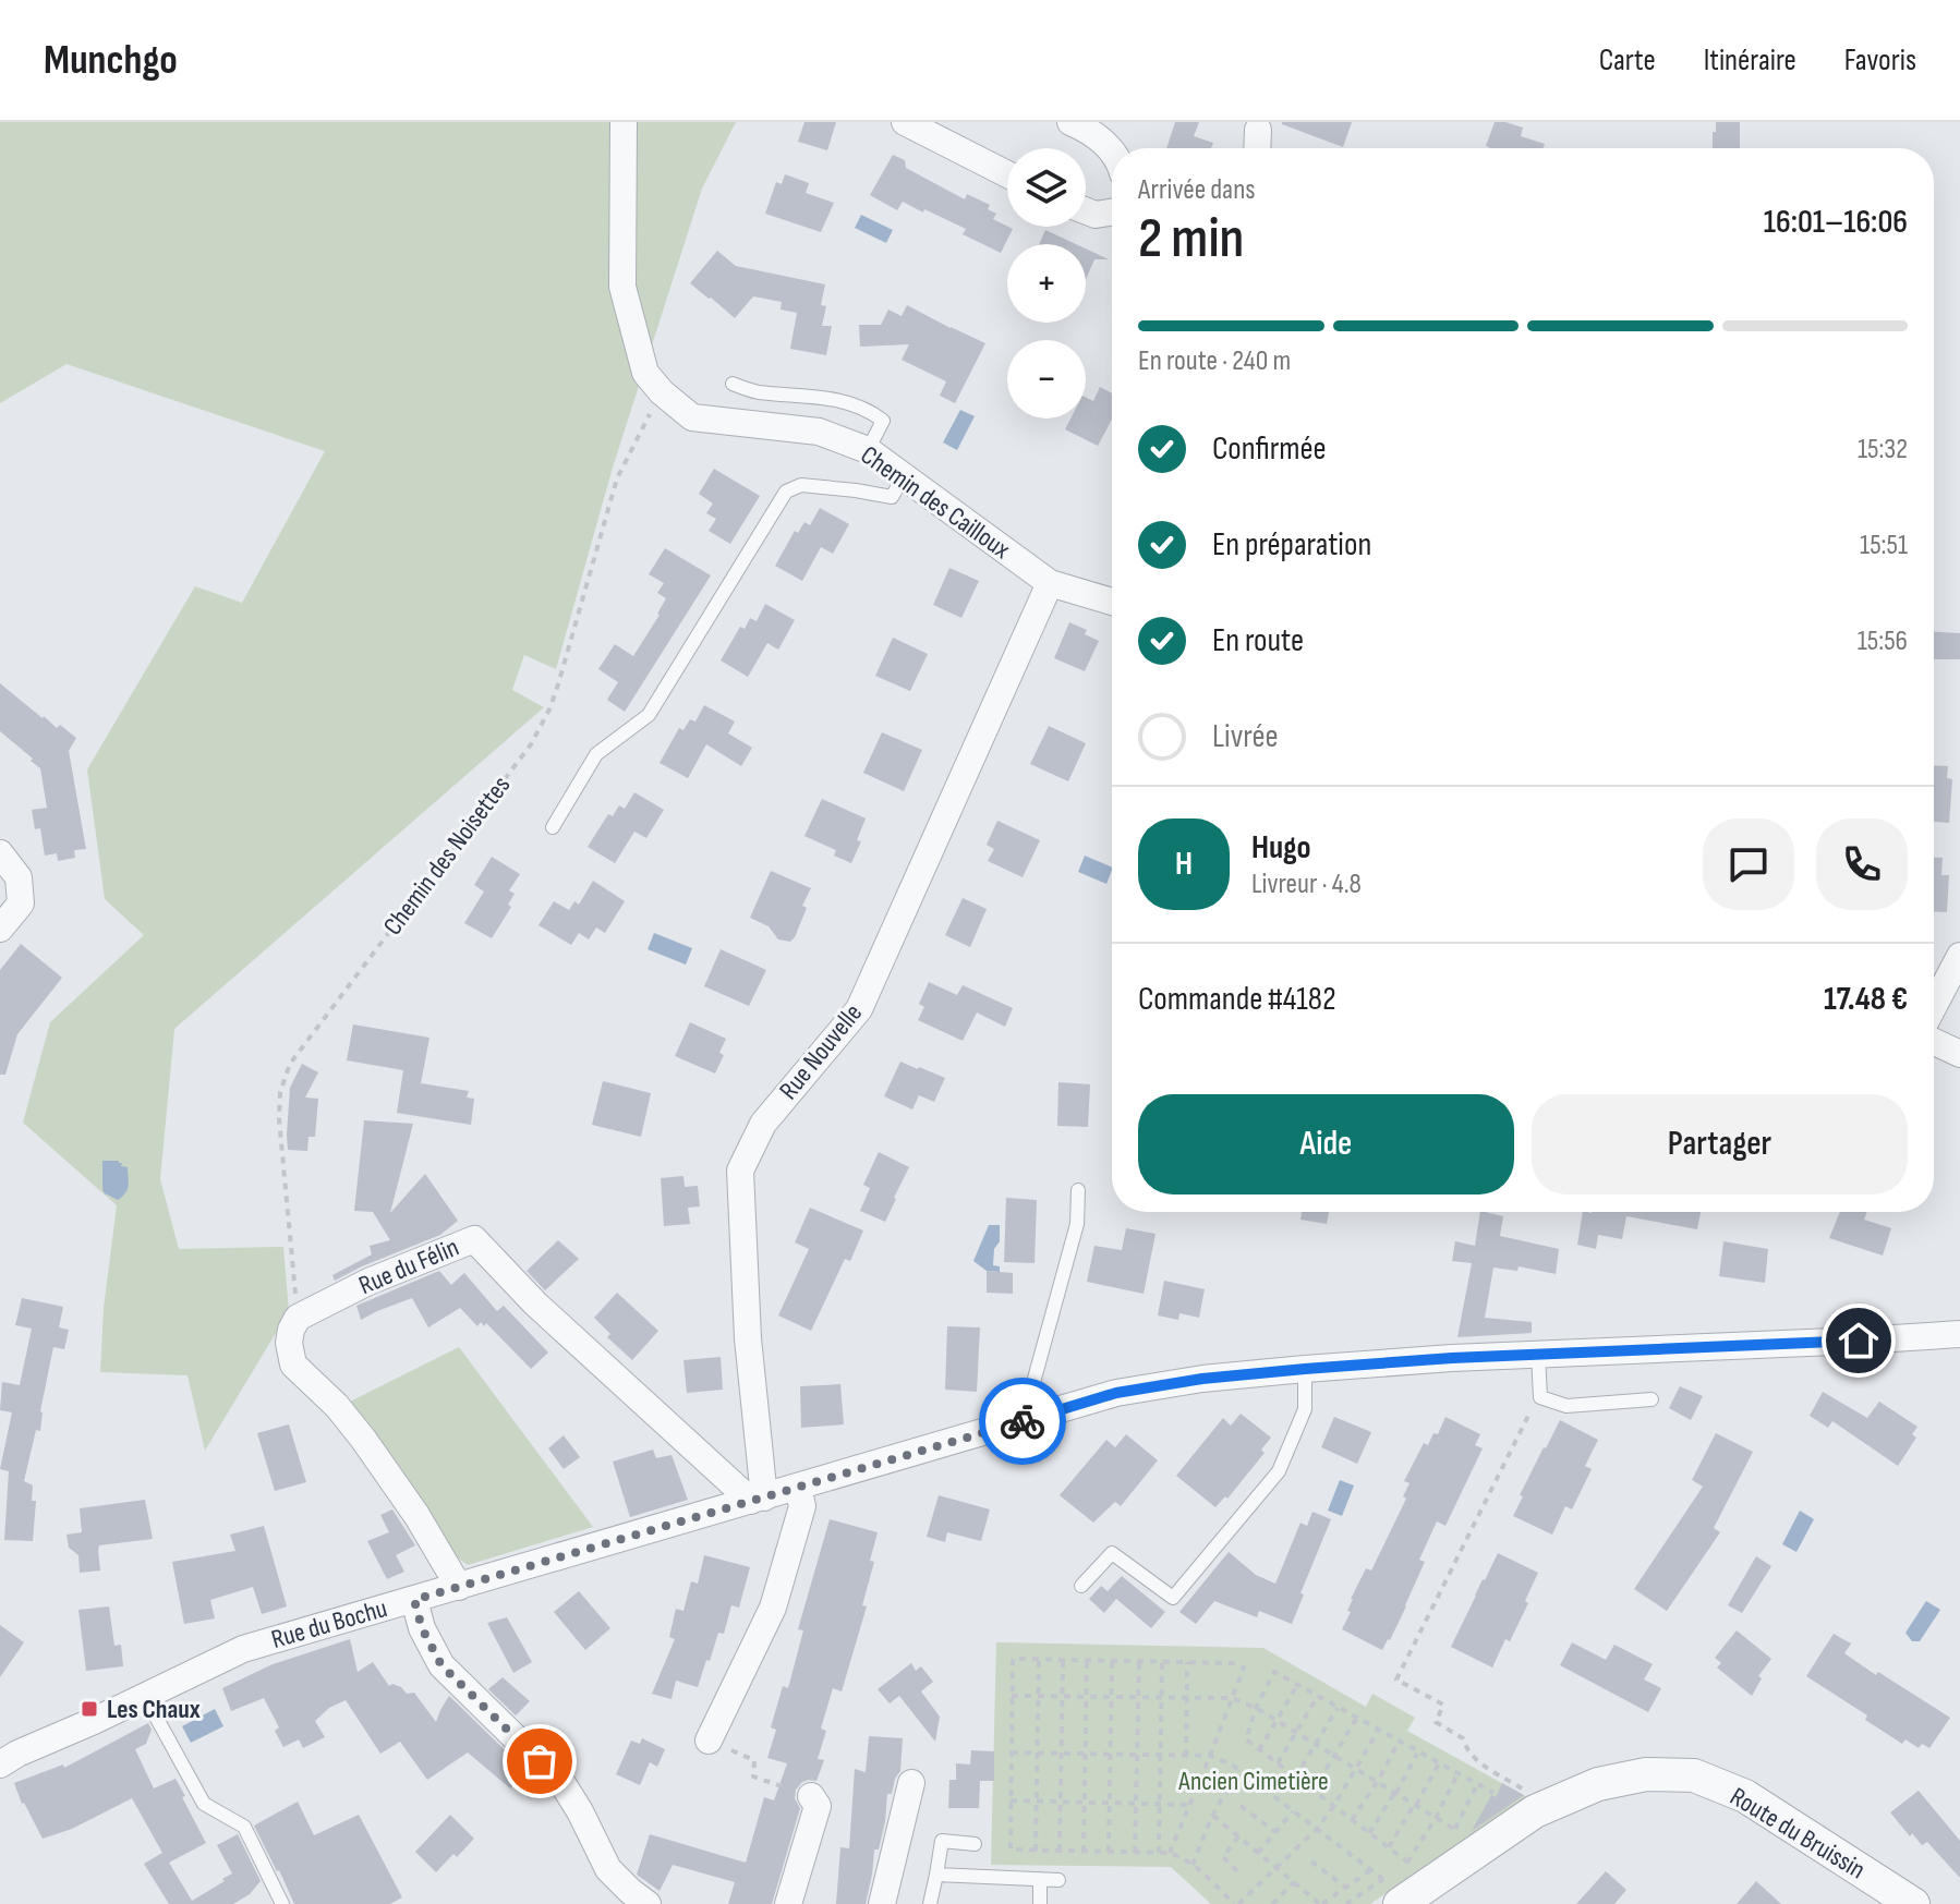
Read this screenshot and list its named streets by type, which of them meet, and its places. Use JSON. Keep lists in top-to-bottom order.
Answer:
{
  "streets": {
    "street": [
      "Chemin des Cailloux",
      "Rue Nouvelle",
      "Rue du Félin",
      "Rue du Bochu",
      "Route du Bruissin"
    ],
    "path": ["Chemin des Noisettes"]
  },
  "crossings": [
    ["Chemin des Cailloux", "Chemin des Noisettes"],
    ["Chemin des Cailloux", "Rue Nouvelle"],
    ["Chemin des Noisettes", "Rue du Félin"],
    ["Rue Nouvelle", "Rue du Félin"],
    ["Rue Nouvelle", "Rue du Bochu"],
    ["Rue du Félin", "Rue du Bochu"]
  ],
  "parks": ["Ancien Cimetière"],
  "places": {
    "transit": ["Les Chaux"]
  },
  "page": {
    "header": "Munchgo",
    "nav": ["Carte", "Itinéraire", "Favoris"],
    "map_buttons": ["+", "−"],
    "heading": ["2 min", "Arrivée dans", "16:01–16:06"],
    "panel": [
      "Hugo",
      "Livreur · 4.8",
      "Commande #4182",
      "17.48 €"
    ],
    "bar": "En route · 240 m",
    "list": [
      ["Confirmée", "15:32"],
      ["En préparation", "15:51"],
      ["En route", "15:56"],
      "Livrée"
    ],
    "round": "H",
    "buttons": ["Aide", "Partager"]
  }
}
